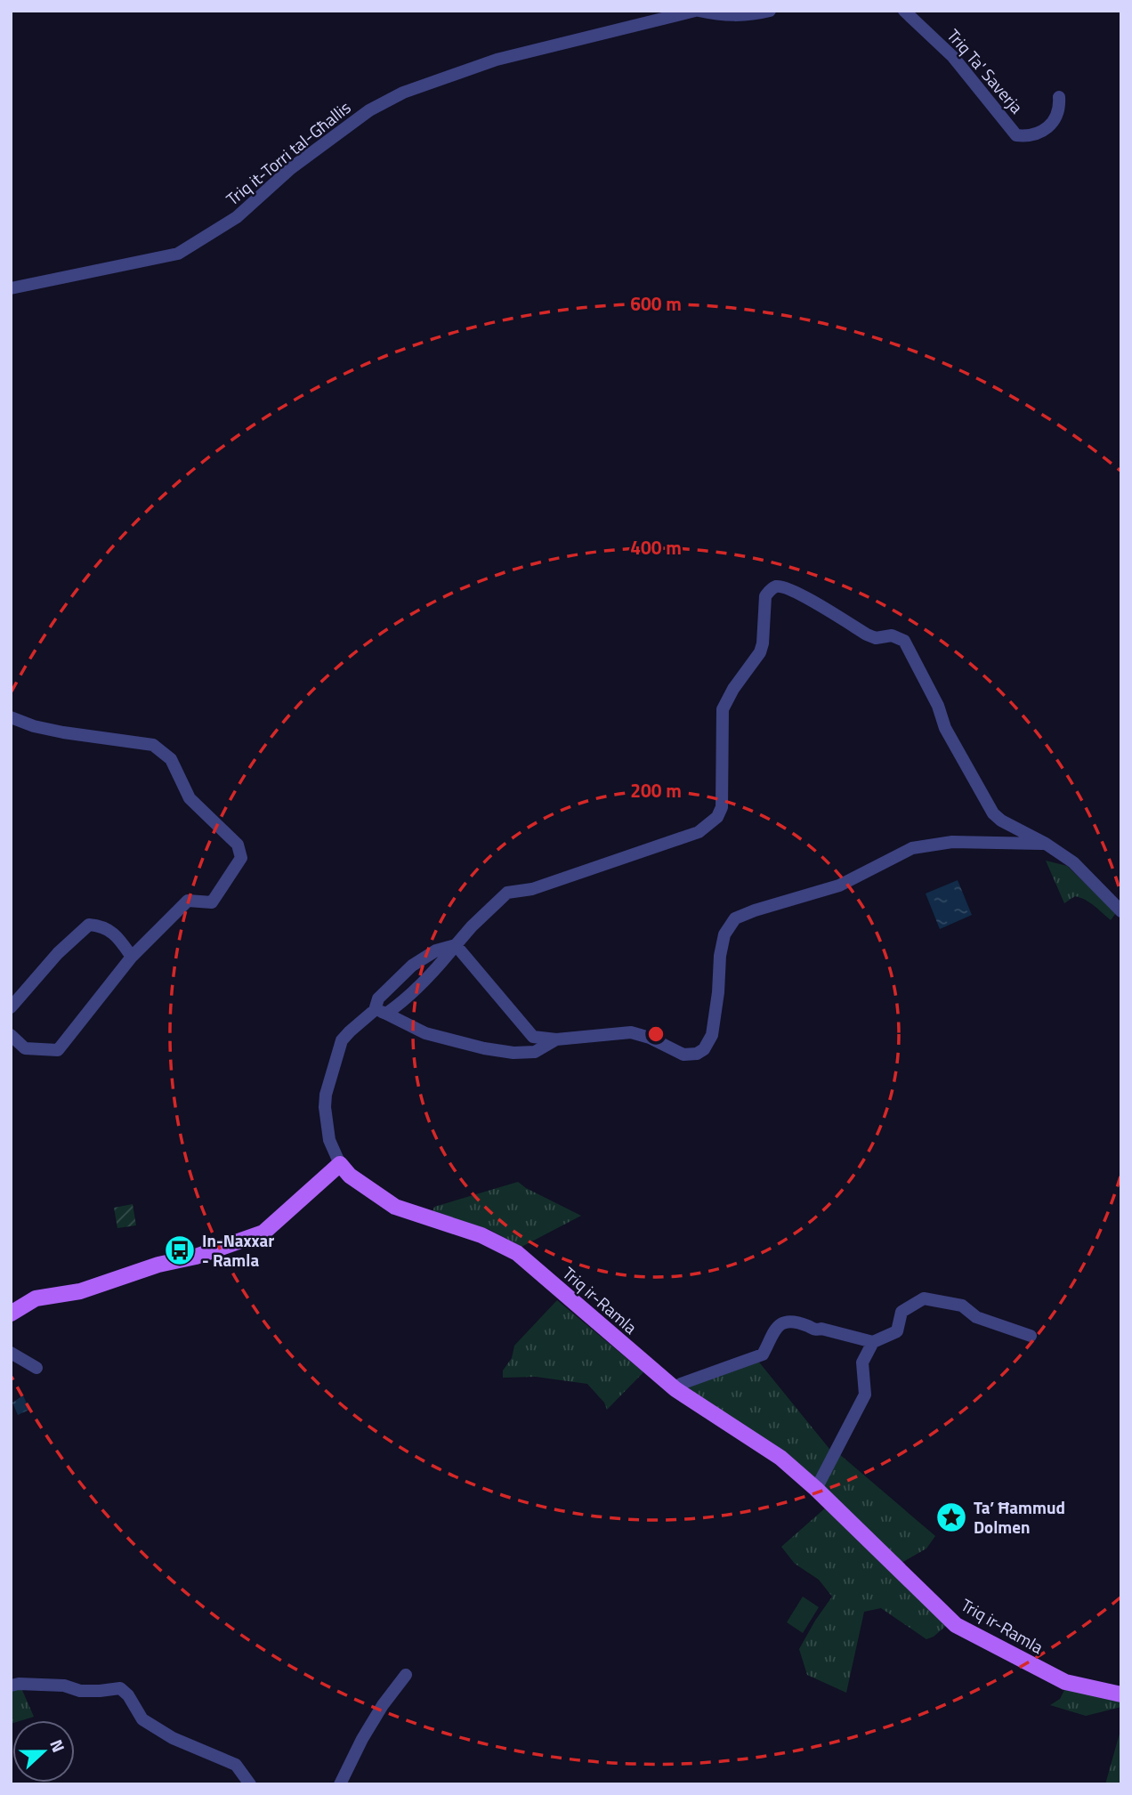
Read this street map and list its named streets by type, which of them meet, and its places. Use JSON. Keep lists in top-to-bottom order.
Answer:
{
  "streets": {
    "main road": ["Triq ir-Ramla"],
    "street": ["Triq Ta' Saverja", "Triq it-Torri tal-Għallis"]
  },
  "places": {
    "bus stop": ["In-Naxxar - Ramla"],
    "place": ["Ta’ Ħammud Dolmen"]
  },
  "north": "right",
  "rings": ["600 m", "400 m", "200 m"]
}
